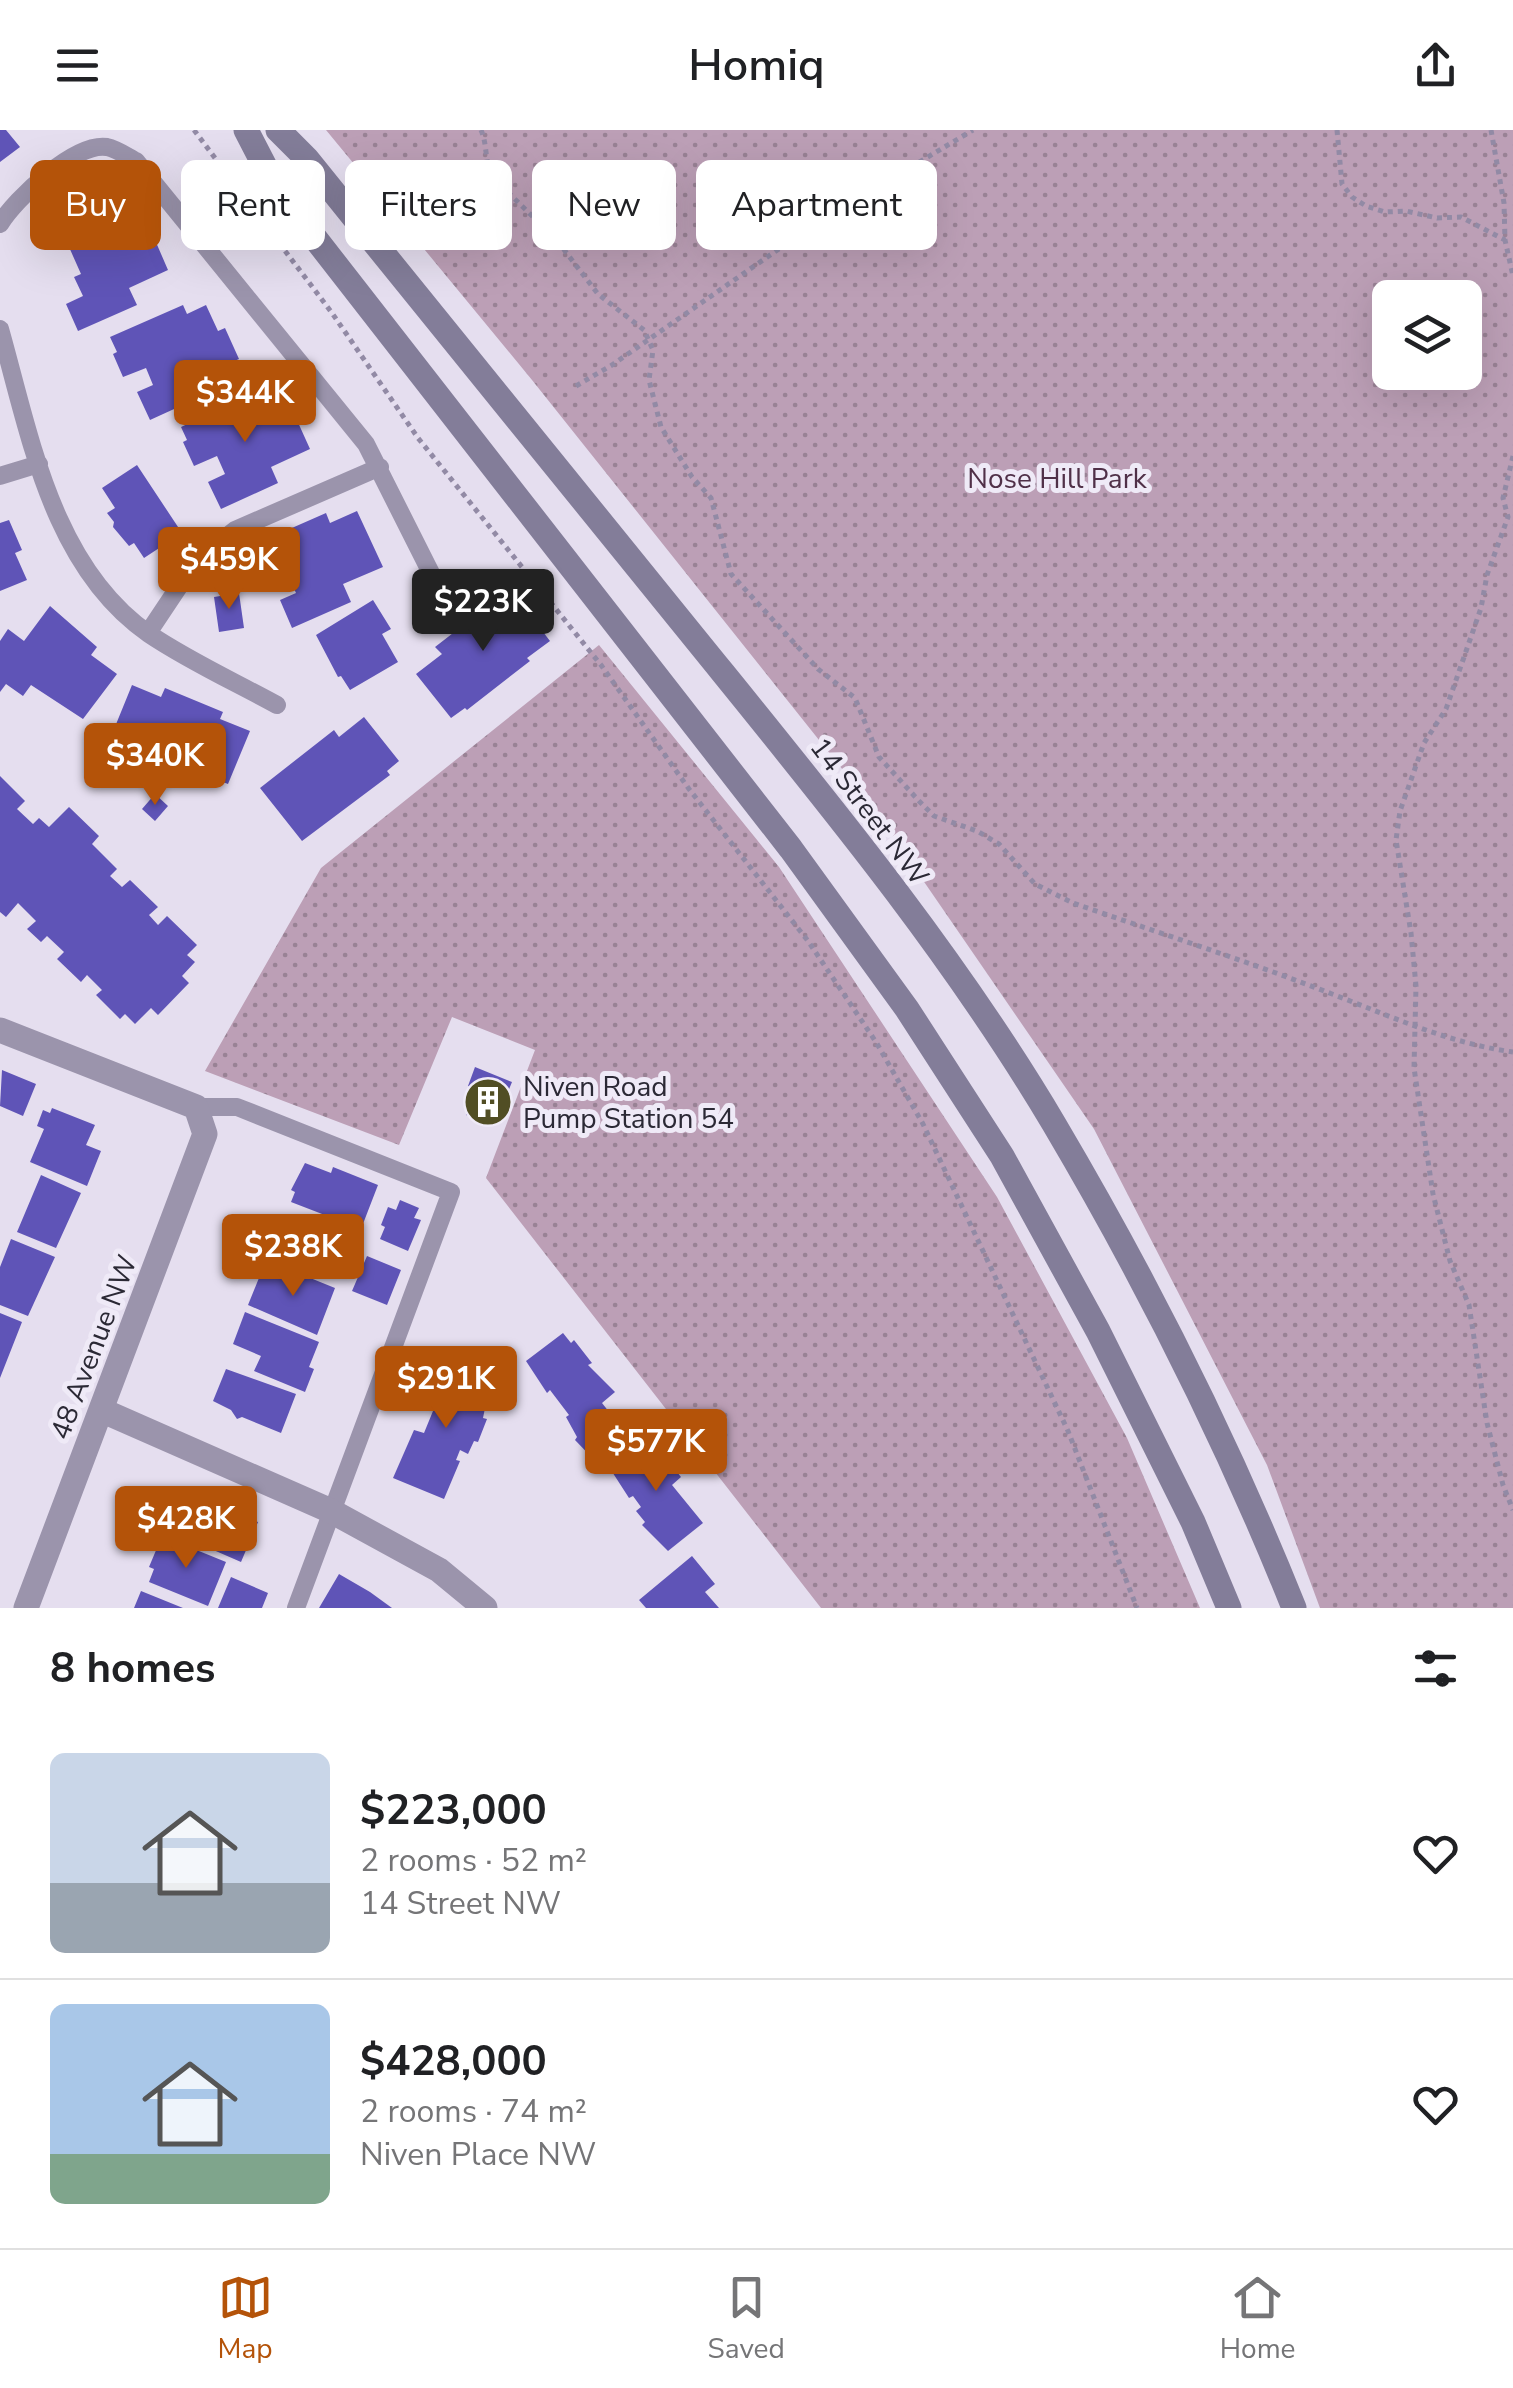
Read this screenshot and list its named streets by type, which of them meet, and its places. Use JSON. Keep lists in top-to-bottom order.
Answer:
{
  "streets": {
    "main road": ["14 Street NW"],
    "street": ["48 Avenue NW"]
  },
  "parks": ["Nose Hill Park"],
  "places": {
    "building": ["Niven Road Pump Station 54"]
  },
  "page": {
    "header": "Homiq",
    "chip": [
      "Buy",
      "Rent",
      "Filters",
      "New",
      "Apartment"
    ],
    "price": [
      "$344K",
      "$459K",
      "$223K",
      "$340K",
      "$238K",
      "$291K",
      "$577K",
      "$428K"
    ],
    "heading": "8 homes",
    "list": [
      {
        "name": "$223,000",
        "note": "2 rooms · 52 m² · 14 Street NW"
      },
      {
        "name": "$428,000",
        "note": "2 rooms · 74 m² · Niven Place NW"
      }
    ],
    "tabs": ["Map", "Saved", "Home"]
  }
}
